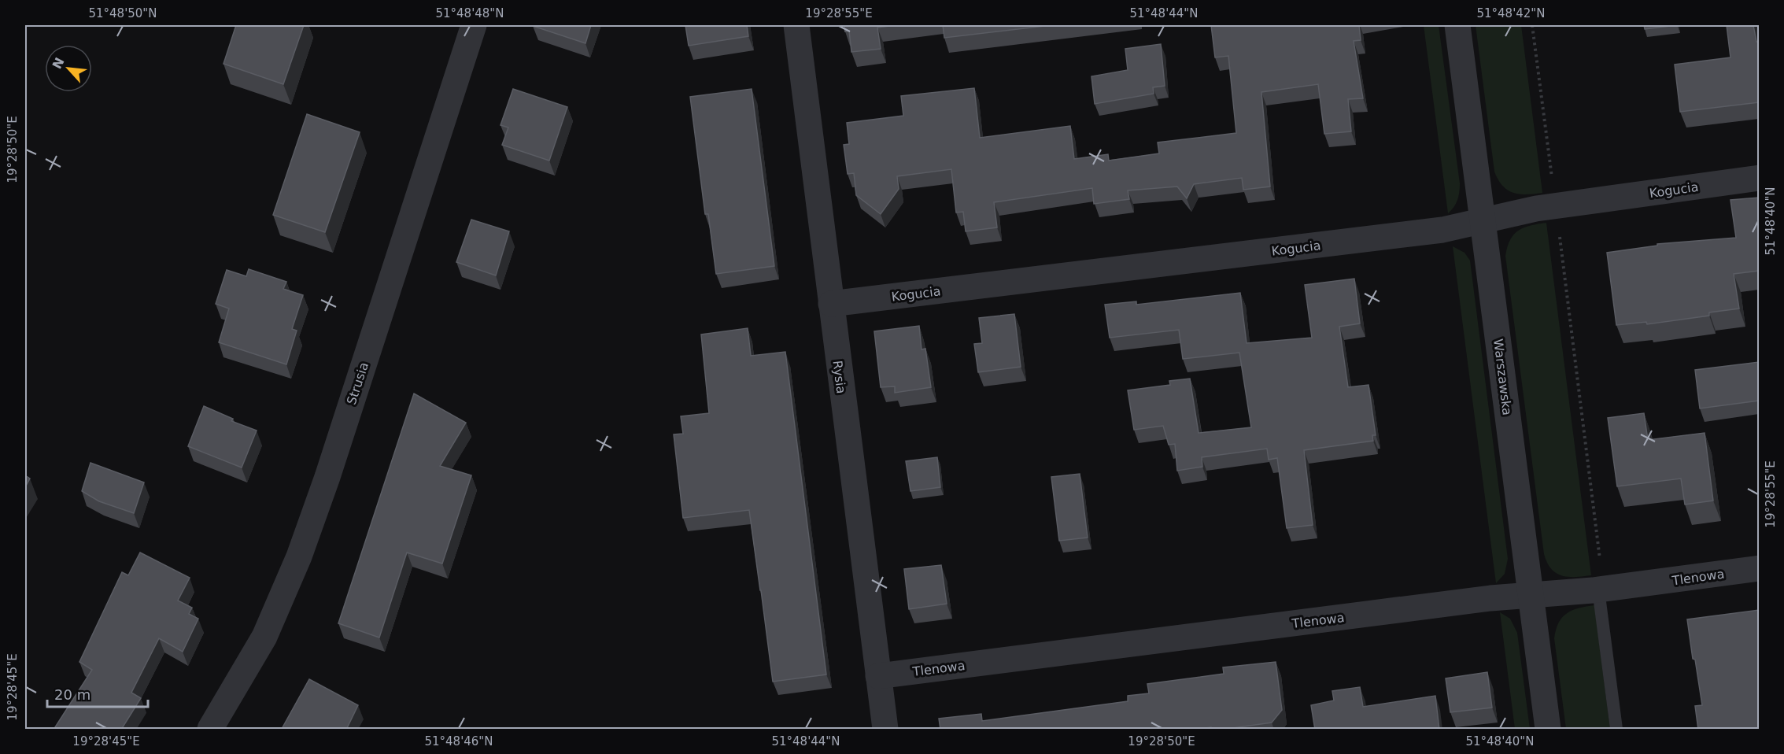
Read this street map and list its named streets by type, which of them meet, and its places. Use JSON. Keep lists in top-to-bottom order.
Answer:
{
  "streets": {
    "street": [
      "Kogucia",
      "Rysia",
      "Warszawska",
      "Strusia",
      "Tlenowa"
    ]
  },
  "crossings": [
    ["Kogucia", "Rysia"],
    ["Kogucia", "Warszawska"],
    ["Rysia", "Tlenowa"],
    ["Warszawska", "Tlenowa"]
  ],
  "scale_bar": "20 m",
  "north": "top left",
  "coordinates": [
    "51°48'50\"N",
    "51°48'48\"N",
    "19°28'55\"E",
    "51°48'44\"N",
    "51°48'42\"N",
    "19°28'50\"E",
    "51°48'40\"N",
    "19°28'45\"E",
    "51°48'46\"N"
  ]
}
